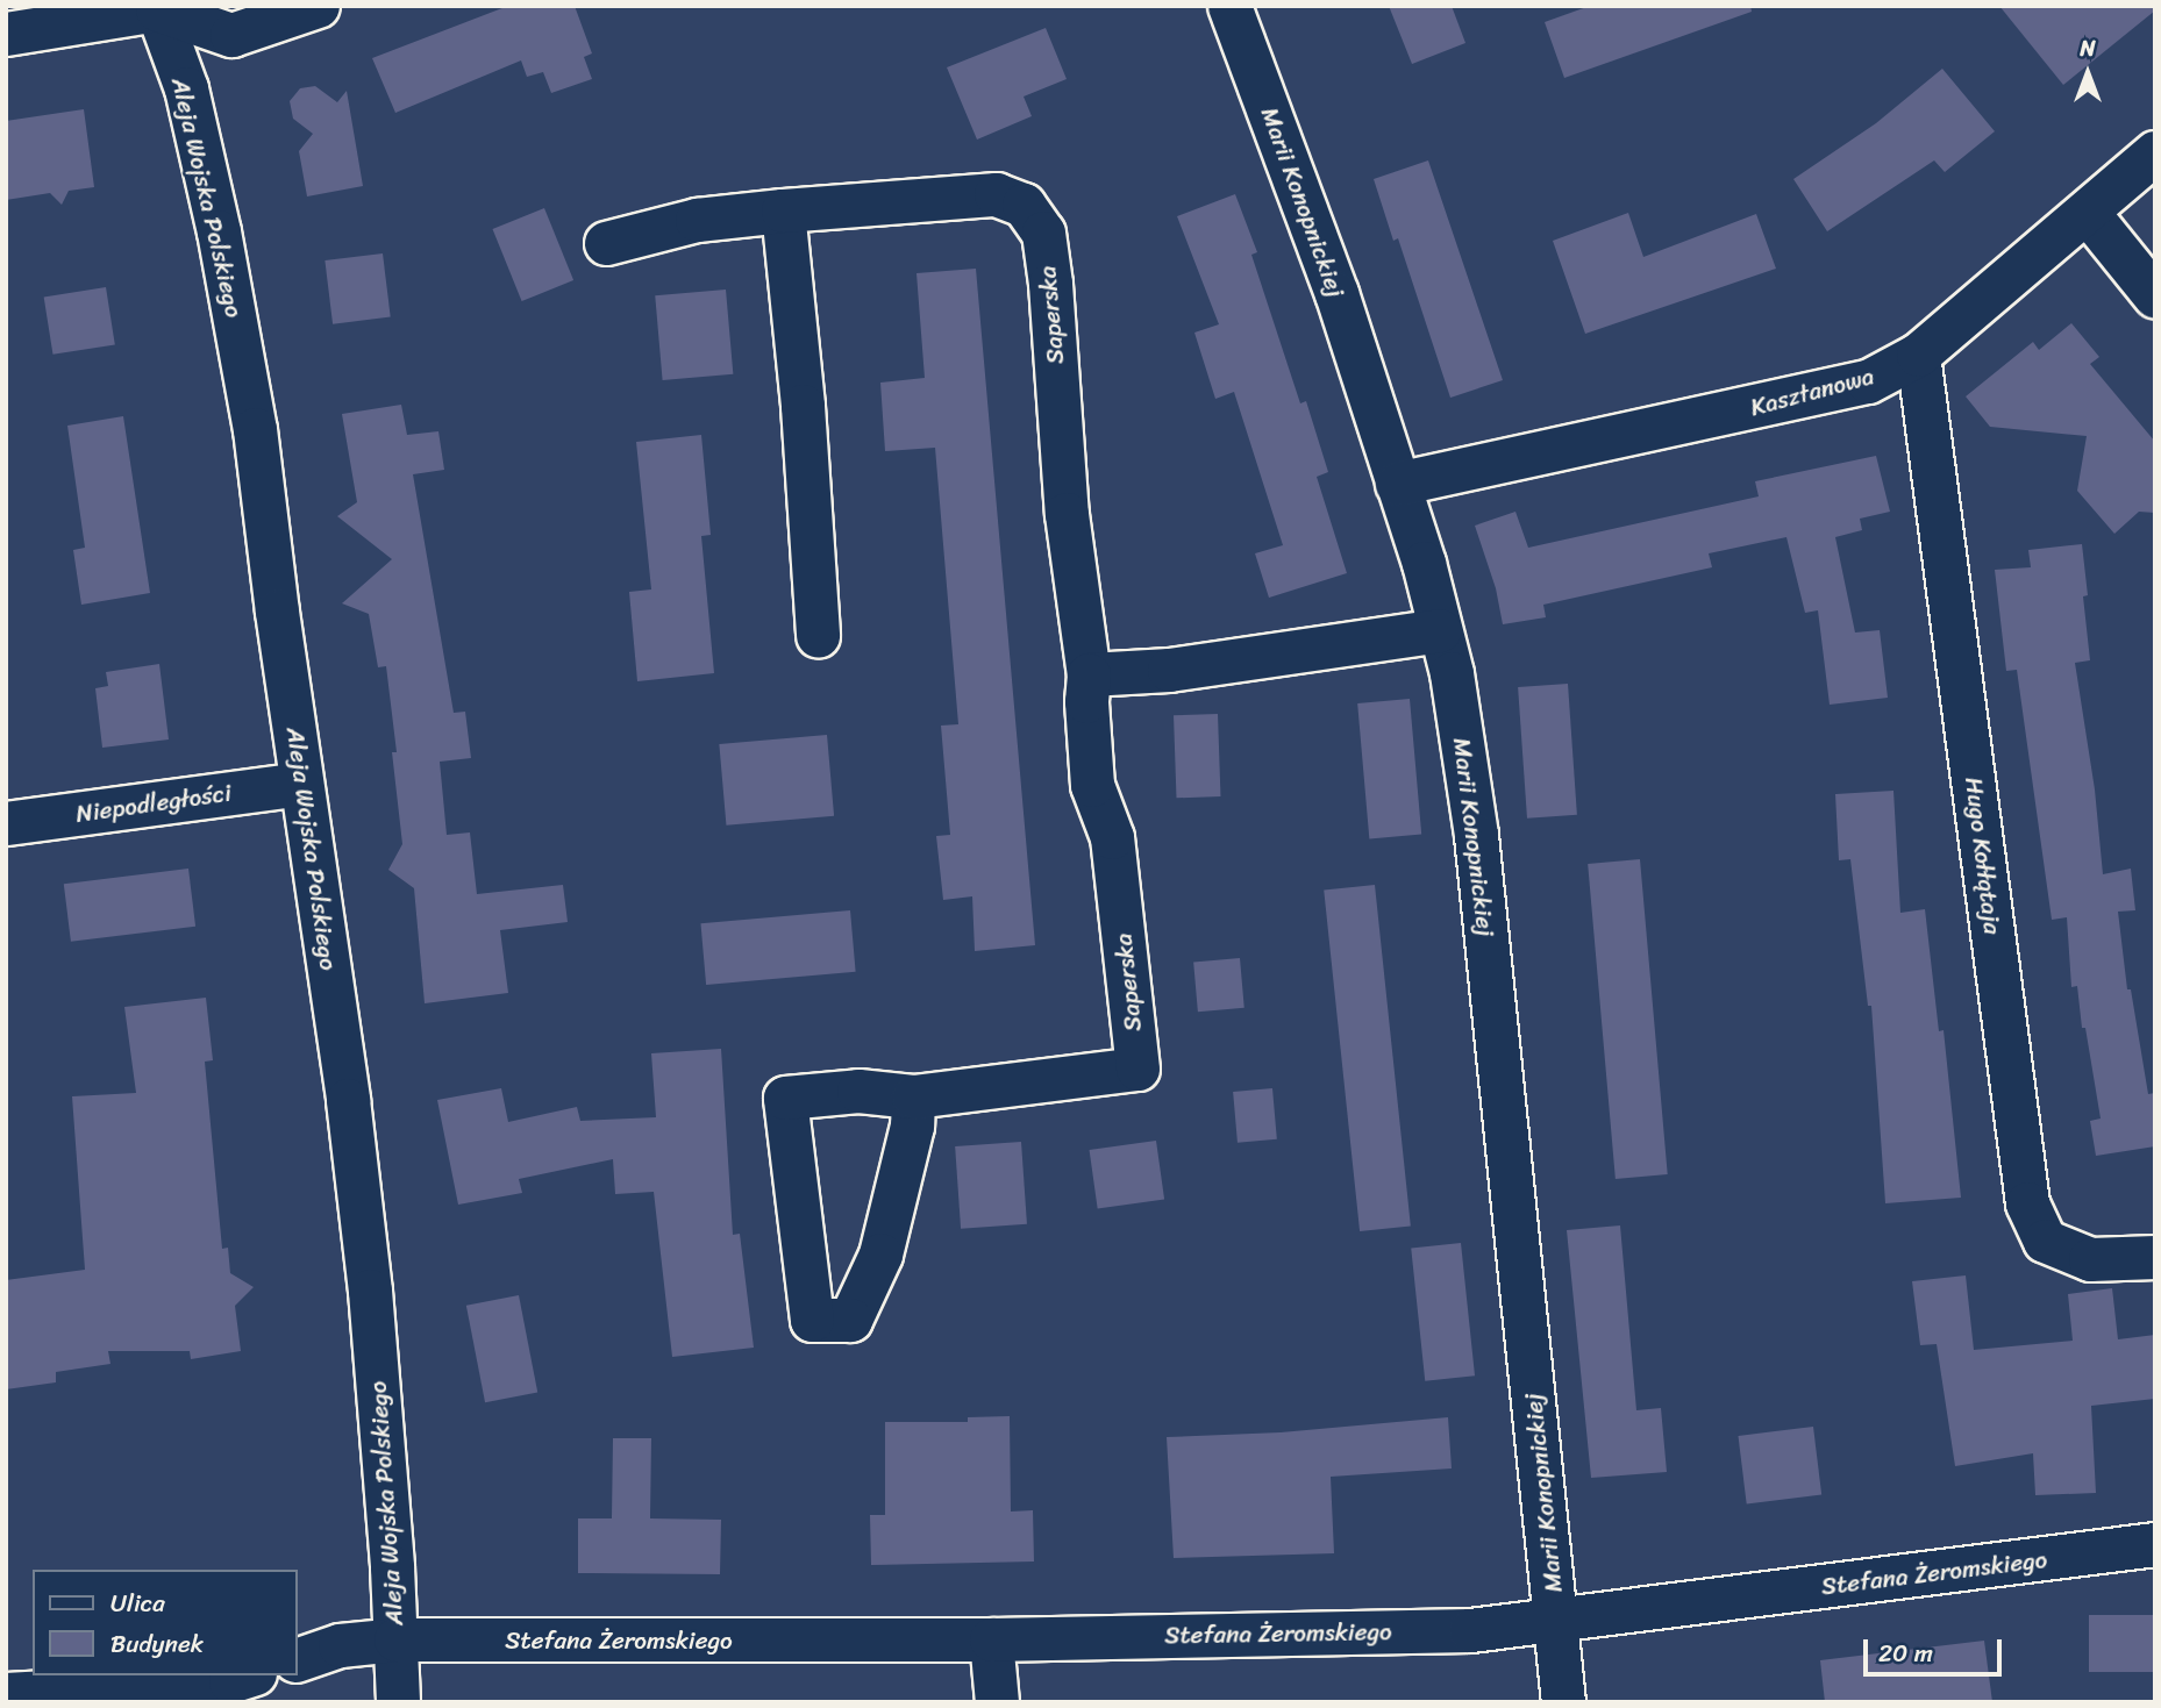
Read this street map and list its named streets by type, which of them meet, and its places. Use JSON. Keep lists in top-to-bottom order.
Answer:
{
  "streets": {
    "street": [
      "Aleja Wojska Polskiego",
      "Marii Konopnickiej",
      "Saperska",
      "Kasztanowa",
      "Niepodległości",
      "Hugo Kołłątaja",
      "Stefana Żeromskiego"
    ]
  },
  "crossings": [
    ["Aleja Wojska Polskiego", "Niepodległości"],
    ["Aleja Wojska Polskiego", "Stefana Żeromskiego"],
    ["Marii Konopnickiej", "Kasztanowa"],
    ["Marii Konopnickiej", "Stefana Żeromskiego"],
    ["Kasztanowa", "Hugo Kołłątaja"]
  ],
  "legend": ["Ulica", "Budynek"],
  "scale_bar": "20 m",
  "north": "top"
}
